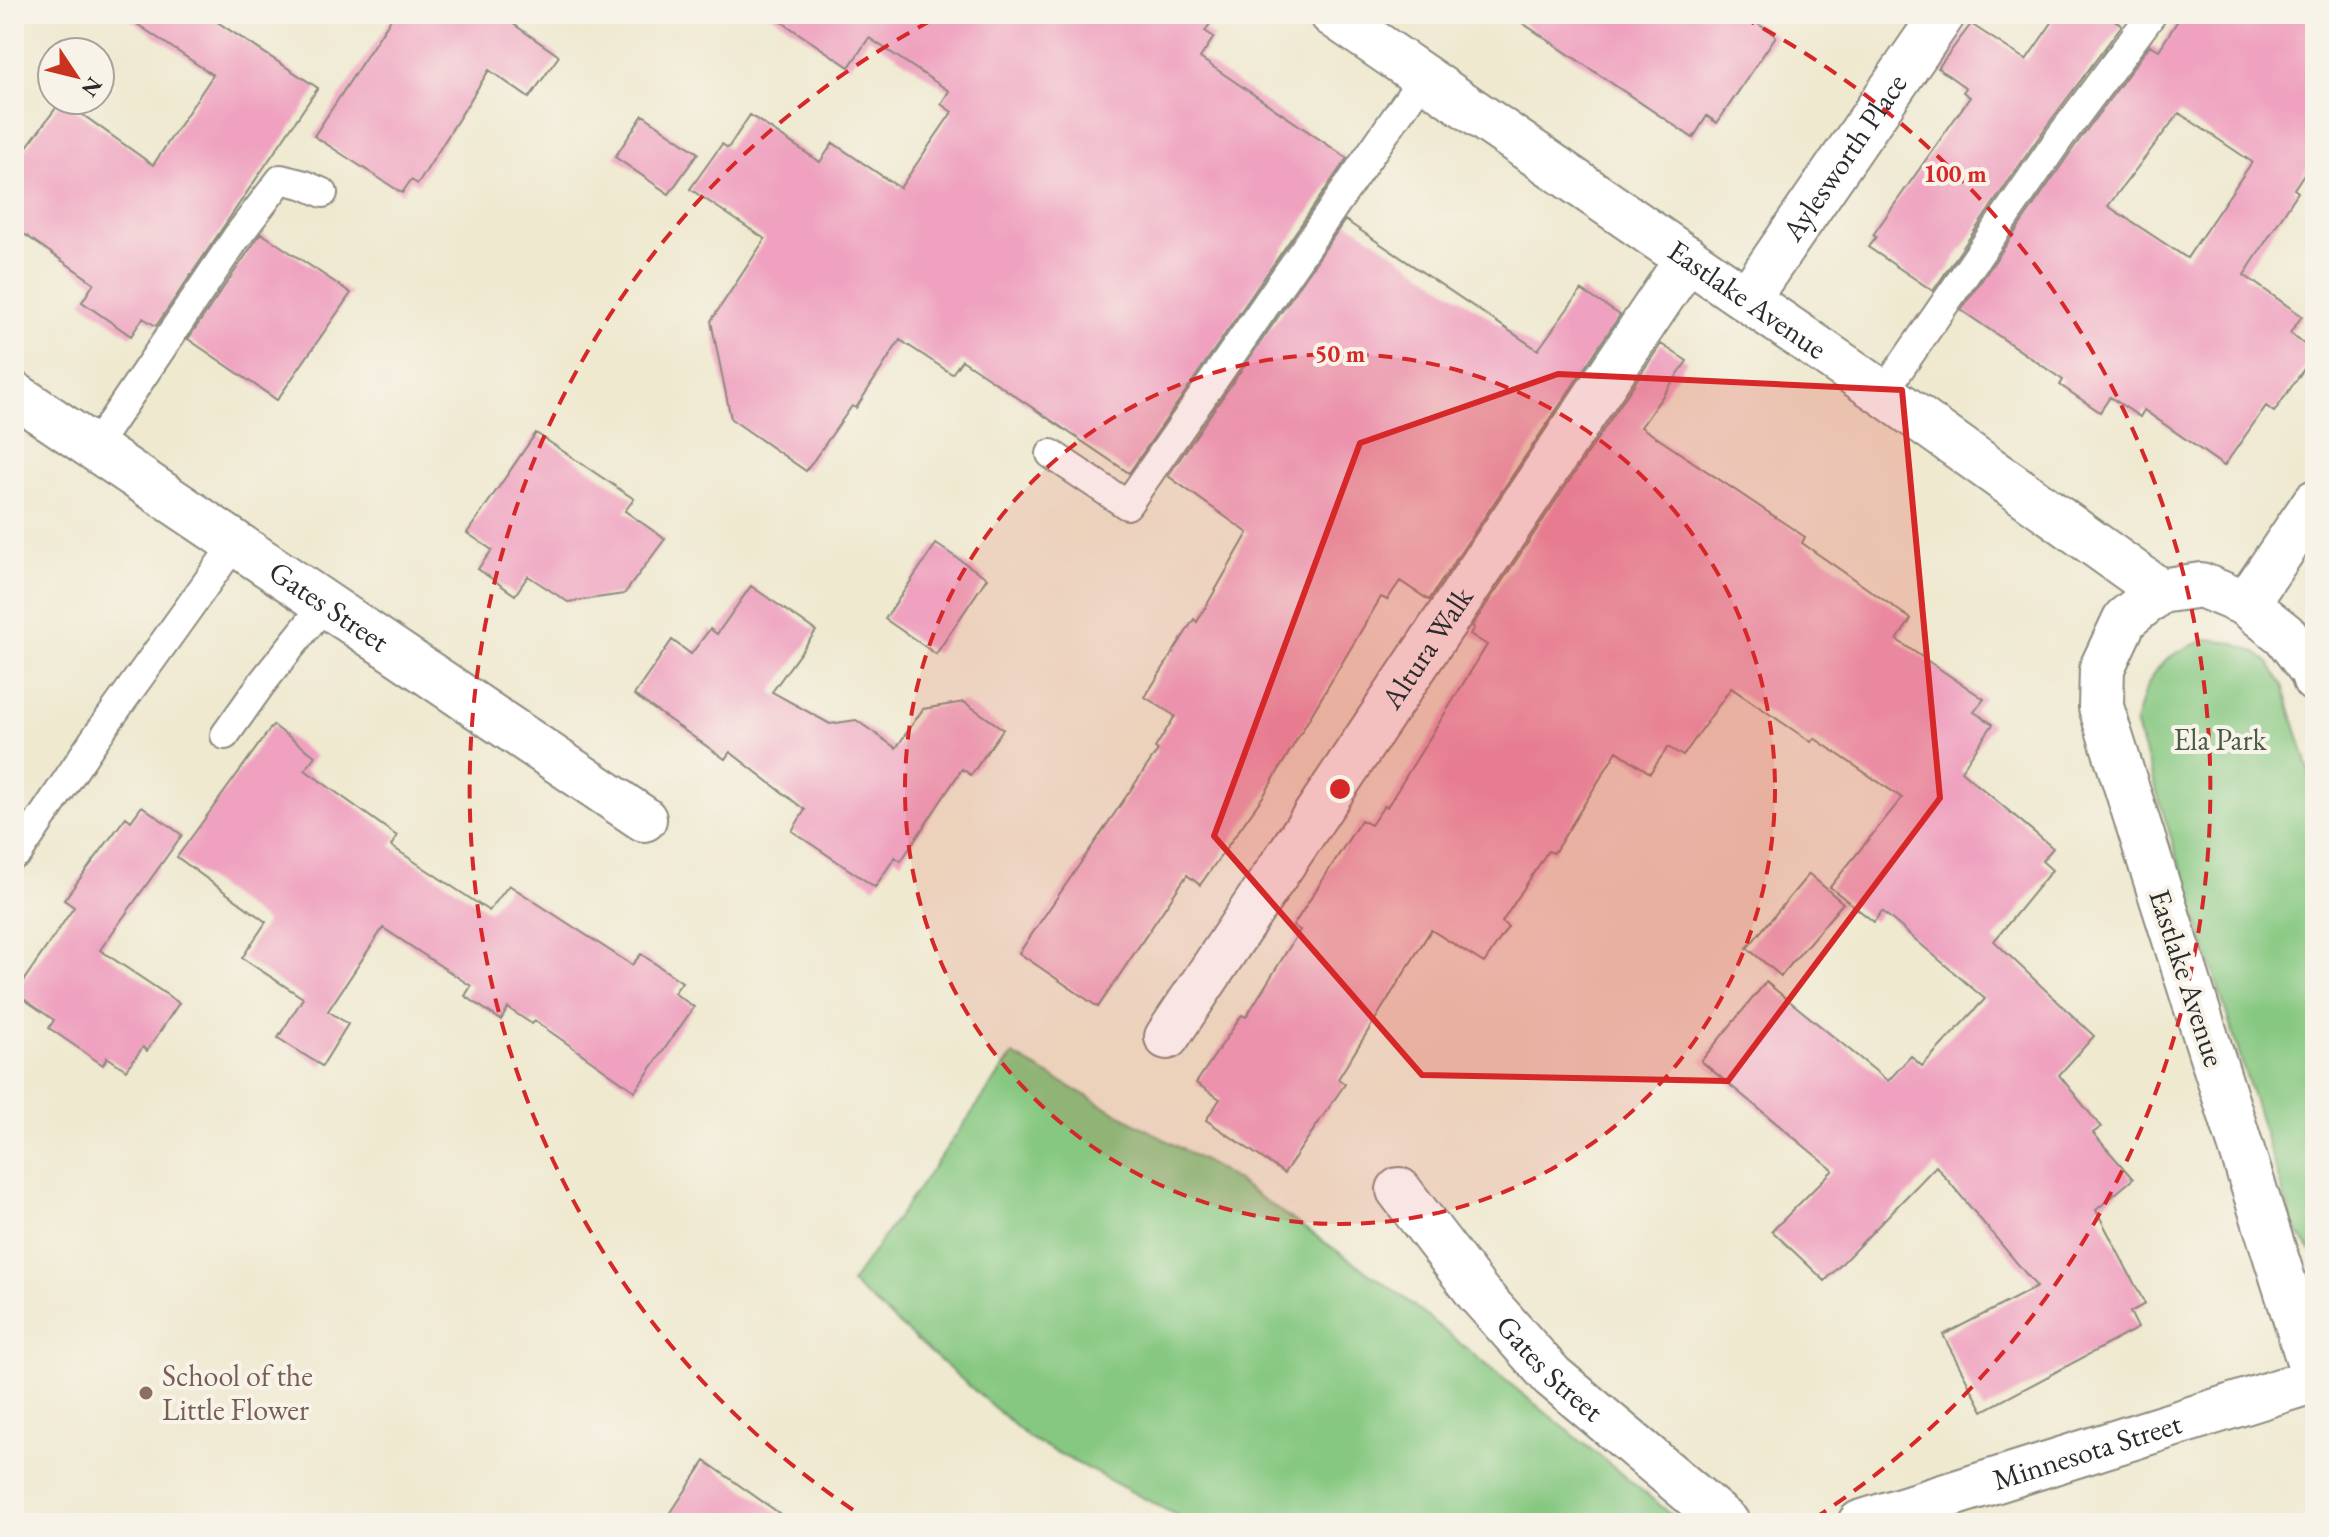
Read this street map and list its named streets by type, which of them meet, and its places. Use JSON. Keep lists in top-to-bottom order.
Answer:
{
  "streets": {
    "street": [
      "Aylesworth Place",
      "Eastlake Avenue",
      "Gates Street",
      "Altura Walk",
      "Minnesota Street"
    ]
  },
  "crossings": [
    ["Aylesworth Place", "Eastlake Avenue"],
    ["Eastlake Avenue", "Altura Walk"],
    ["Eastlake Avenue", "Minnesota Street"]
  ],
  "parks": ["Ela Park"],
  "places": ["School of the Little Flower"],
  "north": "bottom right",
  "rings": ["100 m", "50 m"]
}
